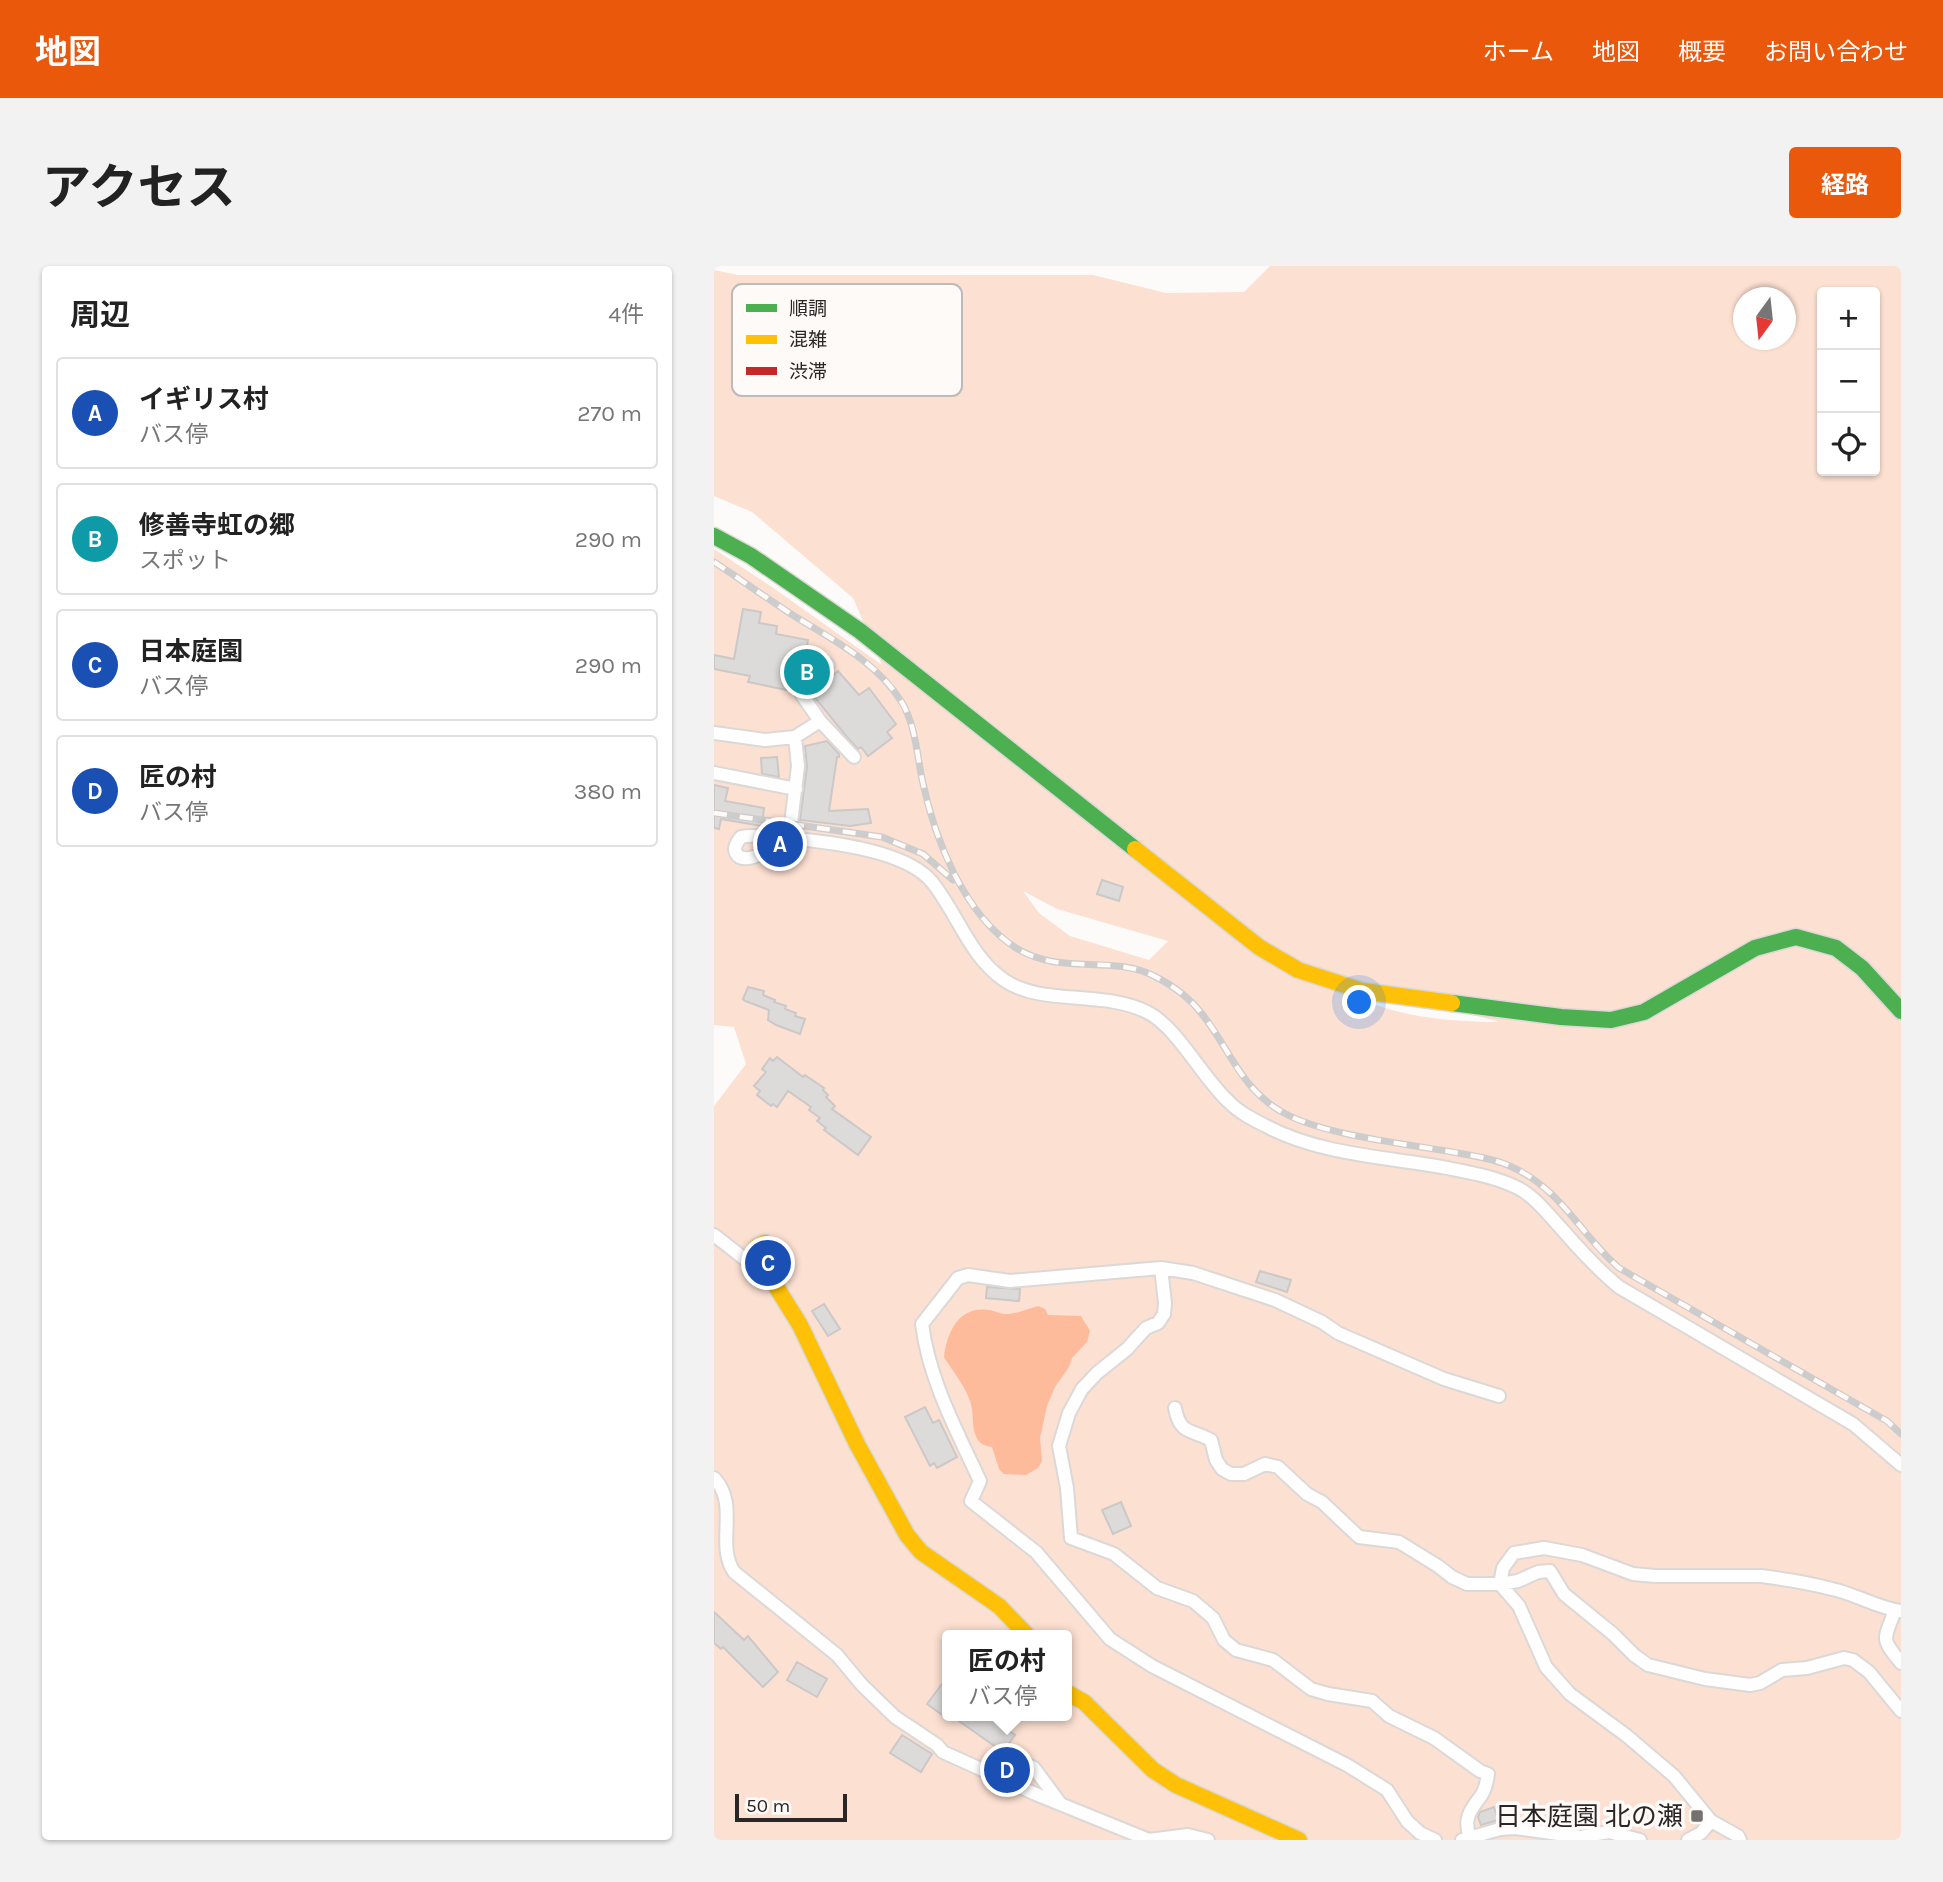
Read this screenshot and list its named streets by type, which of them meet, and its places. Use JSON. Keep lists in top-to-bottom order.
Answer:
{
  "places": {
    "transit": ["日本庭園 北の瀬"]
  },
  "legend": ["順調", "混雑", "渋滞"],
  "scale_bar": "50 m",
  "north": "bottom",
  "page": {
    "header": "地図",
    "nav": [
      "ホーム",
      "地図",
      "概要",
      "お問い合わせ"
    ],
    "title": "アクセス",
    "buttons": "経路",
    "heading": ["周辺", "4件"],
    "map_buttons": ["+", "−"],
    "list": [
      {
        "mark": "A",
        "name": "イギリス村",
        "note": "バス停",
        "value": "270 m"
      },
      {
        "mark": "B",
        "name": "修善寺虹の郷",
        "note": "スポット",
        "value": "290 m"
      },
      {
        "mark": "C",
        "name": "日本庭園",
        "note": "バス停",
        "value": "290 m"
      },
      {
        "mark": "D",
        "name": "匠の村",
        "note": "バス停",
        "value": "380 m"
      }
    ],
    "pins": [
      "B",
      "A",
      "C",
      "D"
    ],
    "popup": ["匠の村", "バス停"],
    "scale": "50 m"
  }
}
